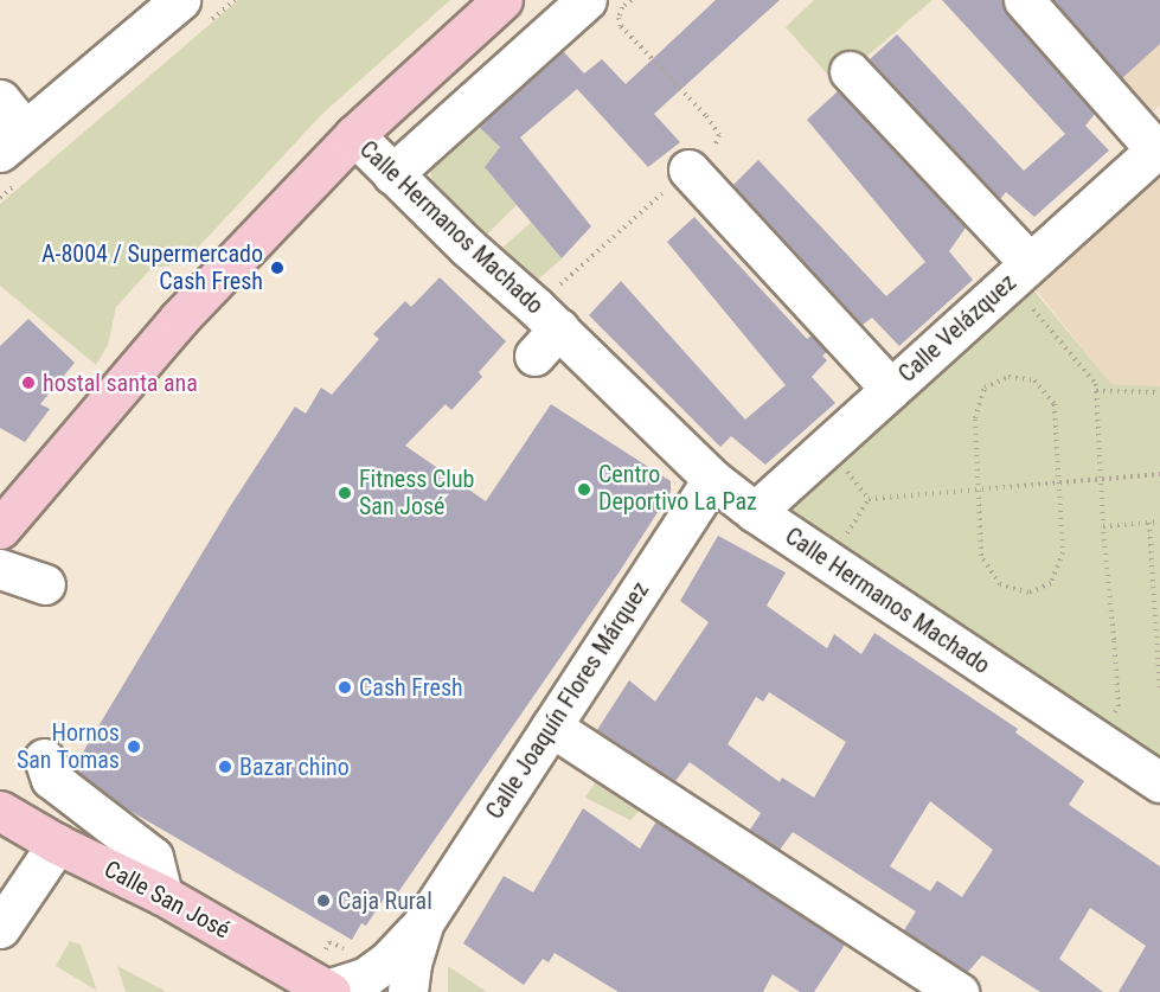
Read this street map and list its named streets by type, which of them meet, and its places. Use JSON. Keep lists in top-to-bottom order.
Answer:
{
  "streets": {
    "main road": ["Calle San José"],
    "street": ["Calle Hermanos Machado", "Calle Velázquez", "Calle Joaquín Flores Márquez"]
  },
  "crossings": [
    ["Calle Hermanos Machado", "Calle Velázquez"],
    ["Calle Hermanos Machado", "Calle Joaquín Flores Márquez"],
    ["Calle Joaquín Flores Márquez", "Calle San José"]
  ],
  "places": [
    "A-8004 / Supermercado Cash Fresh",
    "hostal santa ana",
    "Centro Deportivo La Paz",
    "Fitness Club San José",
    "Cash Fresh",
    "Hornos San Tomas",
    "Bazar chino",
    "Caja Rural"
  ]
}
